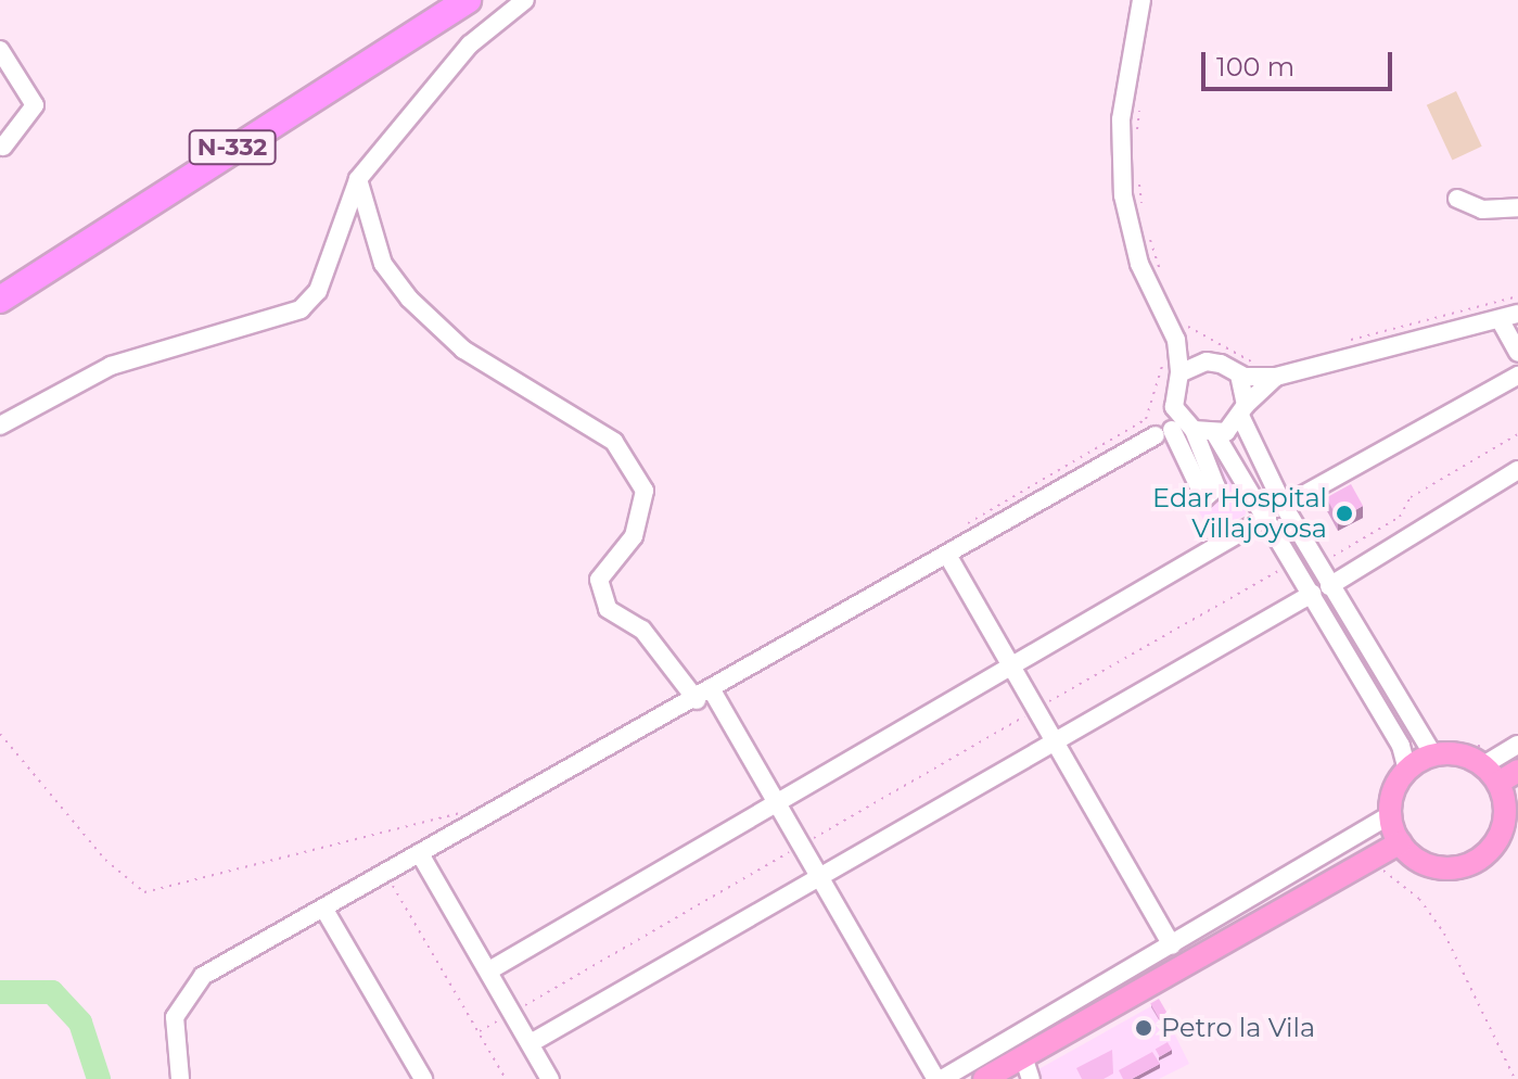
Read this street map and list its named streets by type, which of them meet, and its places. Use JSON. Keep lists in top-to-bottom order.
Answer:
{
  "streets": {
    "highway": ["N-332"]
  },
  "places": ["Edar Hospital Villajoyosa", "Petro la Vila"],
  "scale_bar": "100 m"
}
